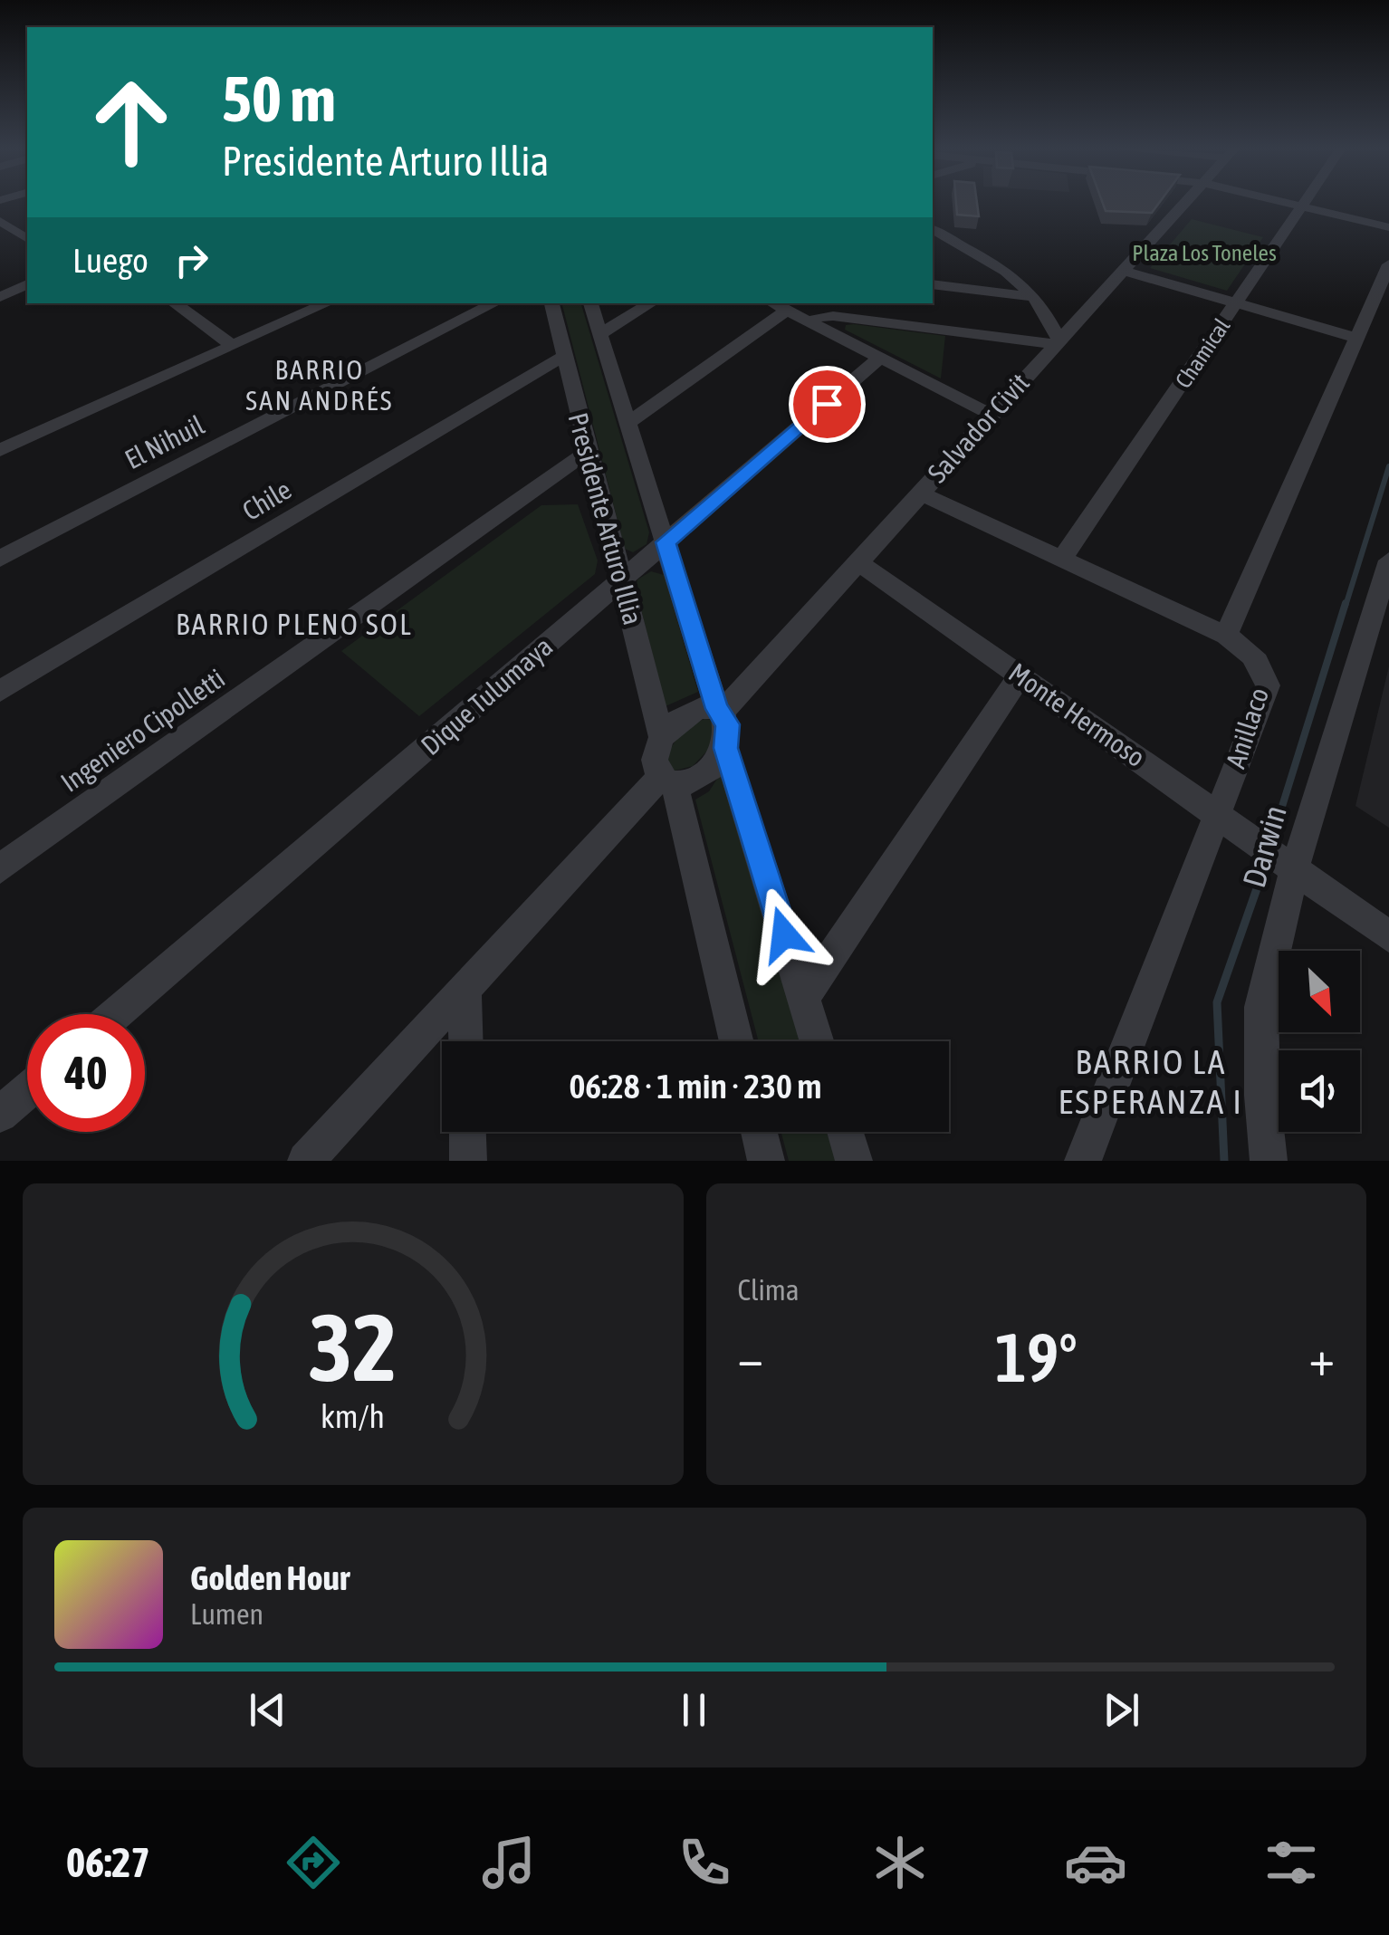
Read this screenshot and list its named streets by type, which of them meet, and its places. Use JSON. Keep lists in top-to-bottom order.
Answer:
{
  "streets": {
    "street": [
      "Chamical",
      "Salvador Civit",
      "El Nihuil",
      "Chile",
      "Presidente Arturo Illia",
      "Dique Tulumaya",
      "Monte Hermoso",
      "Anillaco",
      "Ingeniero Cipolletti",
      "Darwin"
    ]
  },
  "crossings": [
    ["Salvador Civit", "Presidente Arturo Illia"],
    ["Salvador Civit", "Monte Hermoso"],
    ["Chile", "Presidente Arturo Illia"],
    ["Presidente Arturo Illia", "Dique Tulumaya"],
    ["Presidente Arturo Illia", "Ingeniero Cipolletti"],
    ["Monte Hermoso", "Anillaco"],
    ["Monte Hermoso", "Darwin"]
  ],
  "districts": ["BARRIO SAN ANDRÉS", "BARRIO PLENO SOL", "BARRIO LA ESPERANZA I"],
  "parks": ["Plaza Los Toneles"],
  "north": "bottom right",
  "page": {
    "turn": ["50 m", "Presidente Arturo Illia"],
    "then": "Luego",
    "limit": "40",
    "trip": "06:28 · 1 min · 230 m",
    "tile": "Clima",
    "heat": ["−", "19°", "+"],
    "song": ["Golden Hour", "Lumen"],
    "tabs": "06:27",
    "gauge": ["32", "km/h"]
  }
}
